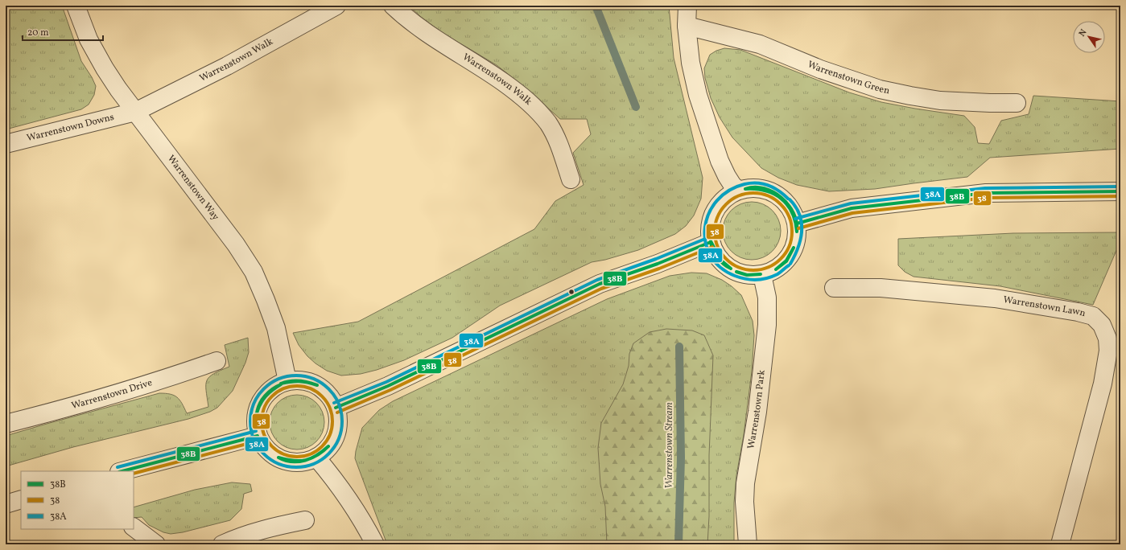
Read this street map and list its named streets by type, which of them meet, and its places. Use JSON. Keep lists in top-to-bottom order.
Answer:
{
  "streets": {
    "street": [
      "Warrenstown Walk",
      "Warrenstown Green",
      "Warrenstown Downs",
      "Warrenstown Way",
      "Warrenstown Lawn",
      "Warrenstown Drive",
      "Warrenstown Park"
    ]
  },
  "crossings": [
    ["Warrenstown Walk", "Warrenstown Downs"],
    ["Warrenstown Walk", "Warrenstown Way"],
    ["Warrenstown Downs", "Warrenstown Way"]
  ],
  "water": ["Warrenstown Stream"],
  "lines": ["transit line 38A", "transit line 38B", "transit line 38"],
  "legend": ["38B", "38", "38A"],
  "scale_bar": "20 m",
  "north": "top left"
}
